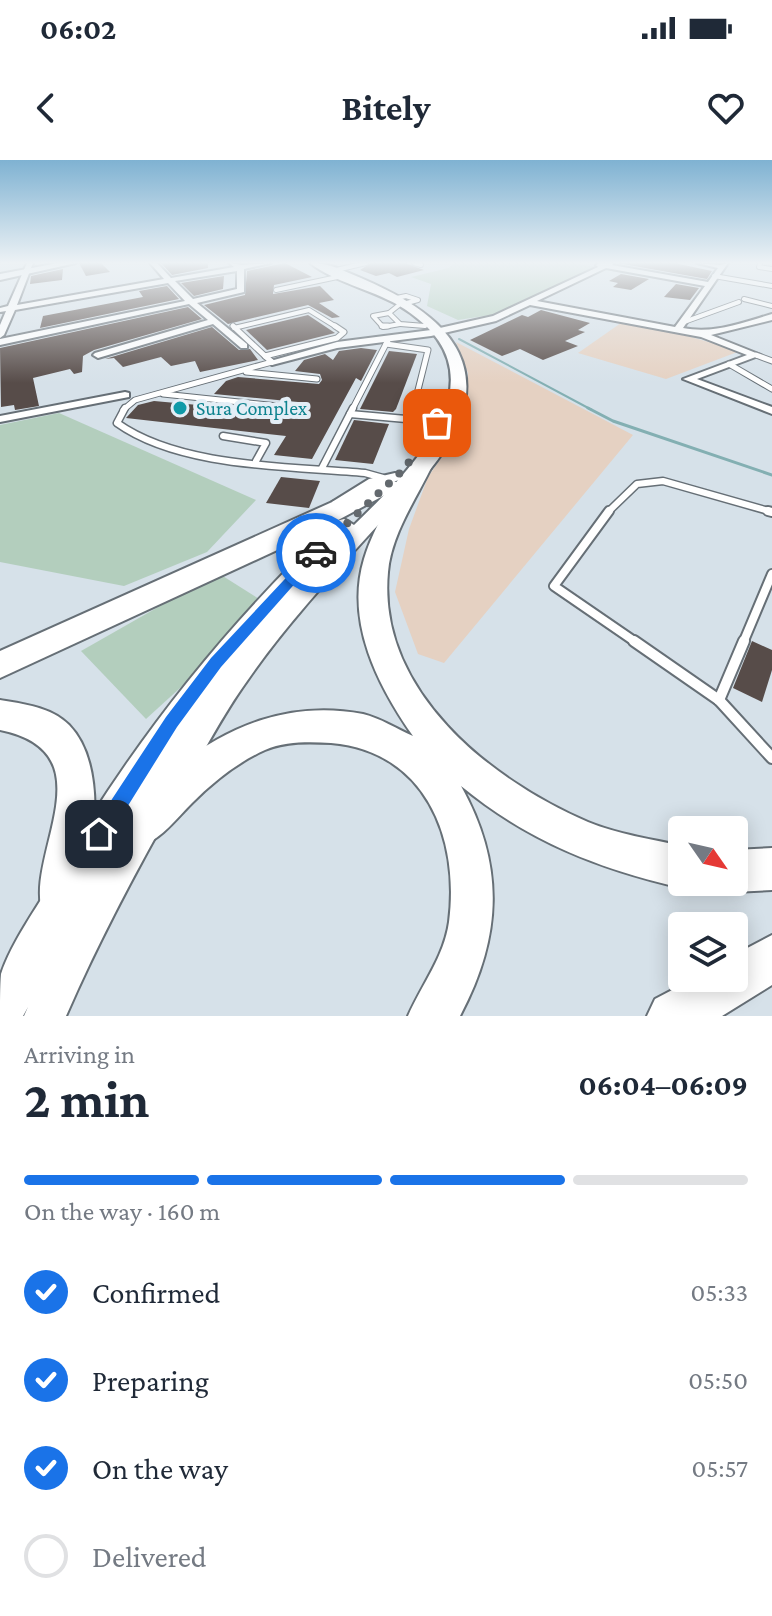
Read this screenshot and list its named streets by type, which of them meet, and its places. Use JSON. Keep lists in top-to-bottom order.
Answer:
{
  "places": ["Sura Complex"],
  "north": "bottom right",
  "page": {
    "status": "06:02",
    "header": "Bitely",
    "heading": ["2 min", "Arriving in", "06:04–06:09"],
    "bar": "On the way · 160 m",
    "list": [
      ["Confirmed", "05:33"],
      ["Preparing", "05:50"],
      ["On the way", "05:57"],
      "Delivered"
    ]
  }
}
